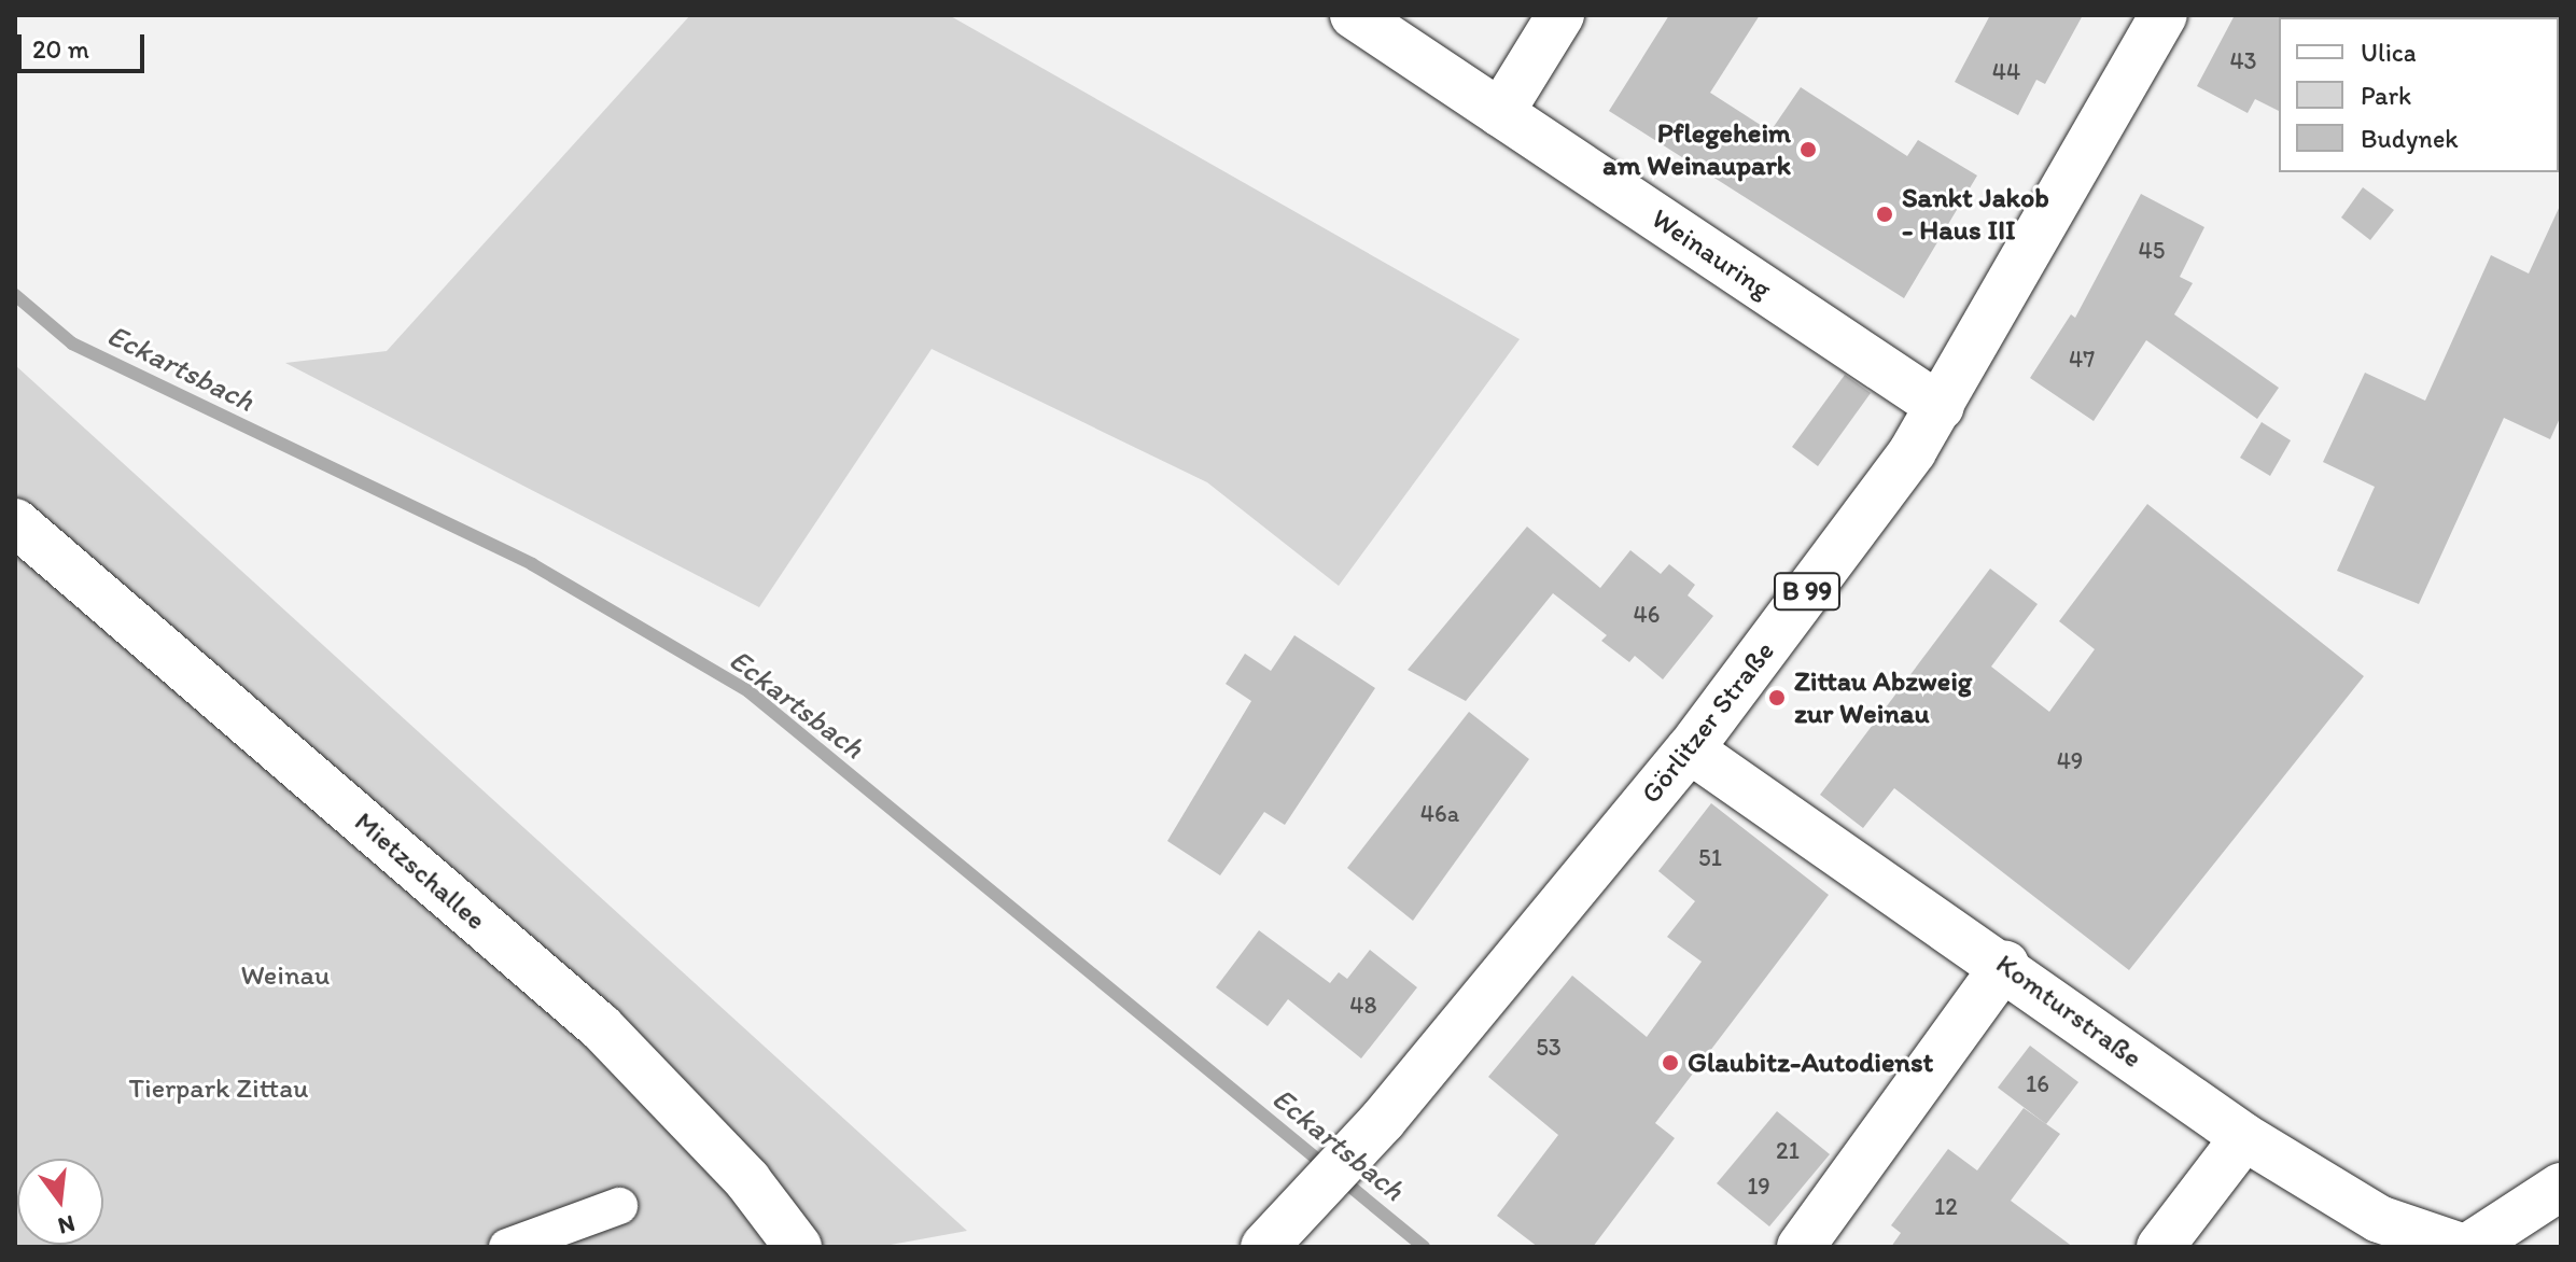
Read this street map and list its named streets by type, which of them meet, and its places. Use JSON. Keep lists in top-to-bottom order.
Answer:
{
  "streets": {
    "street": [
      "Weinauring",
      "B 99",
      "Görlitzer Straße",
      "Mietzschallee",
      "Komturstraße"
    ]
  },
  "crossings": [
    ["Weinauring", "Görlitzer Straße"],
    ["Görlitzer Straße", "Komturstraße"]
  ],
  "water": ["Eckartsbach"],
  "parks": ["Weinau", "Tierpark Zittau"],
  "places": [
    "Pflegeheim am Weinaupark",
    "Sankt Jakob - Haus III",
    "Zittau Abzweig zur Weinau",
    "Glaubitz-Autodienst"
  ],
  "house_numbers": [
    "43",
    "44",
    "45",
    "47",
    "46",
    "49",
    "46a",
    "51",
    "48",
    "53",
    "16",
    "21",
    "19",
    "12"
  ],
  "legend": ["Ulica", "Park", "Budynek"],
  "scale_bar": "20 m",
  "north": "bottom"
}
